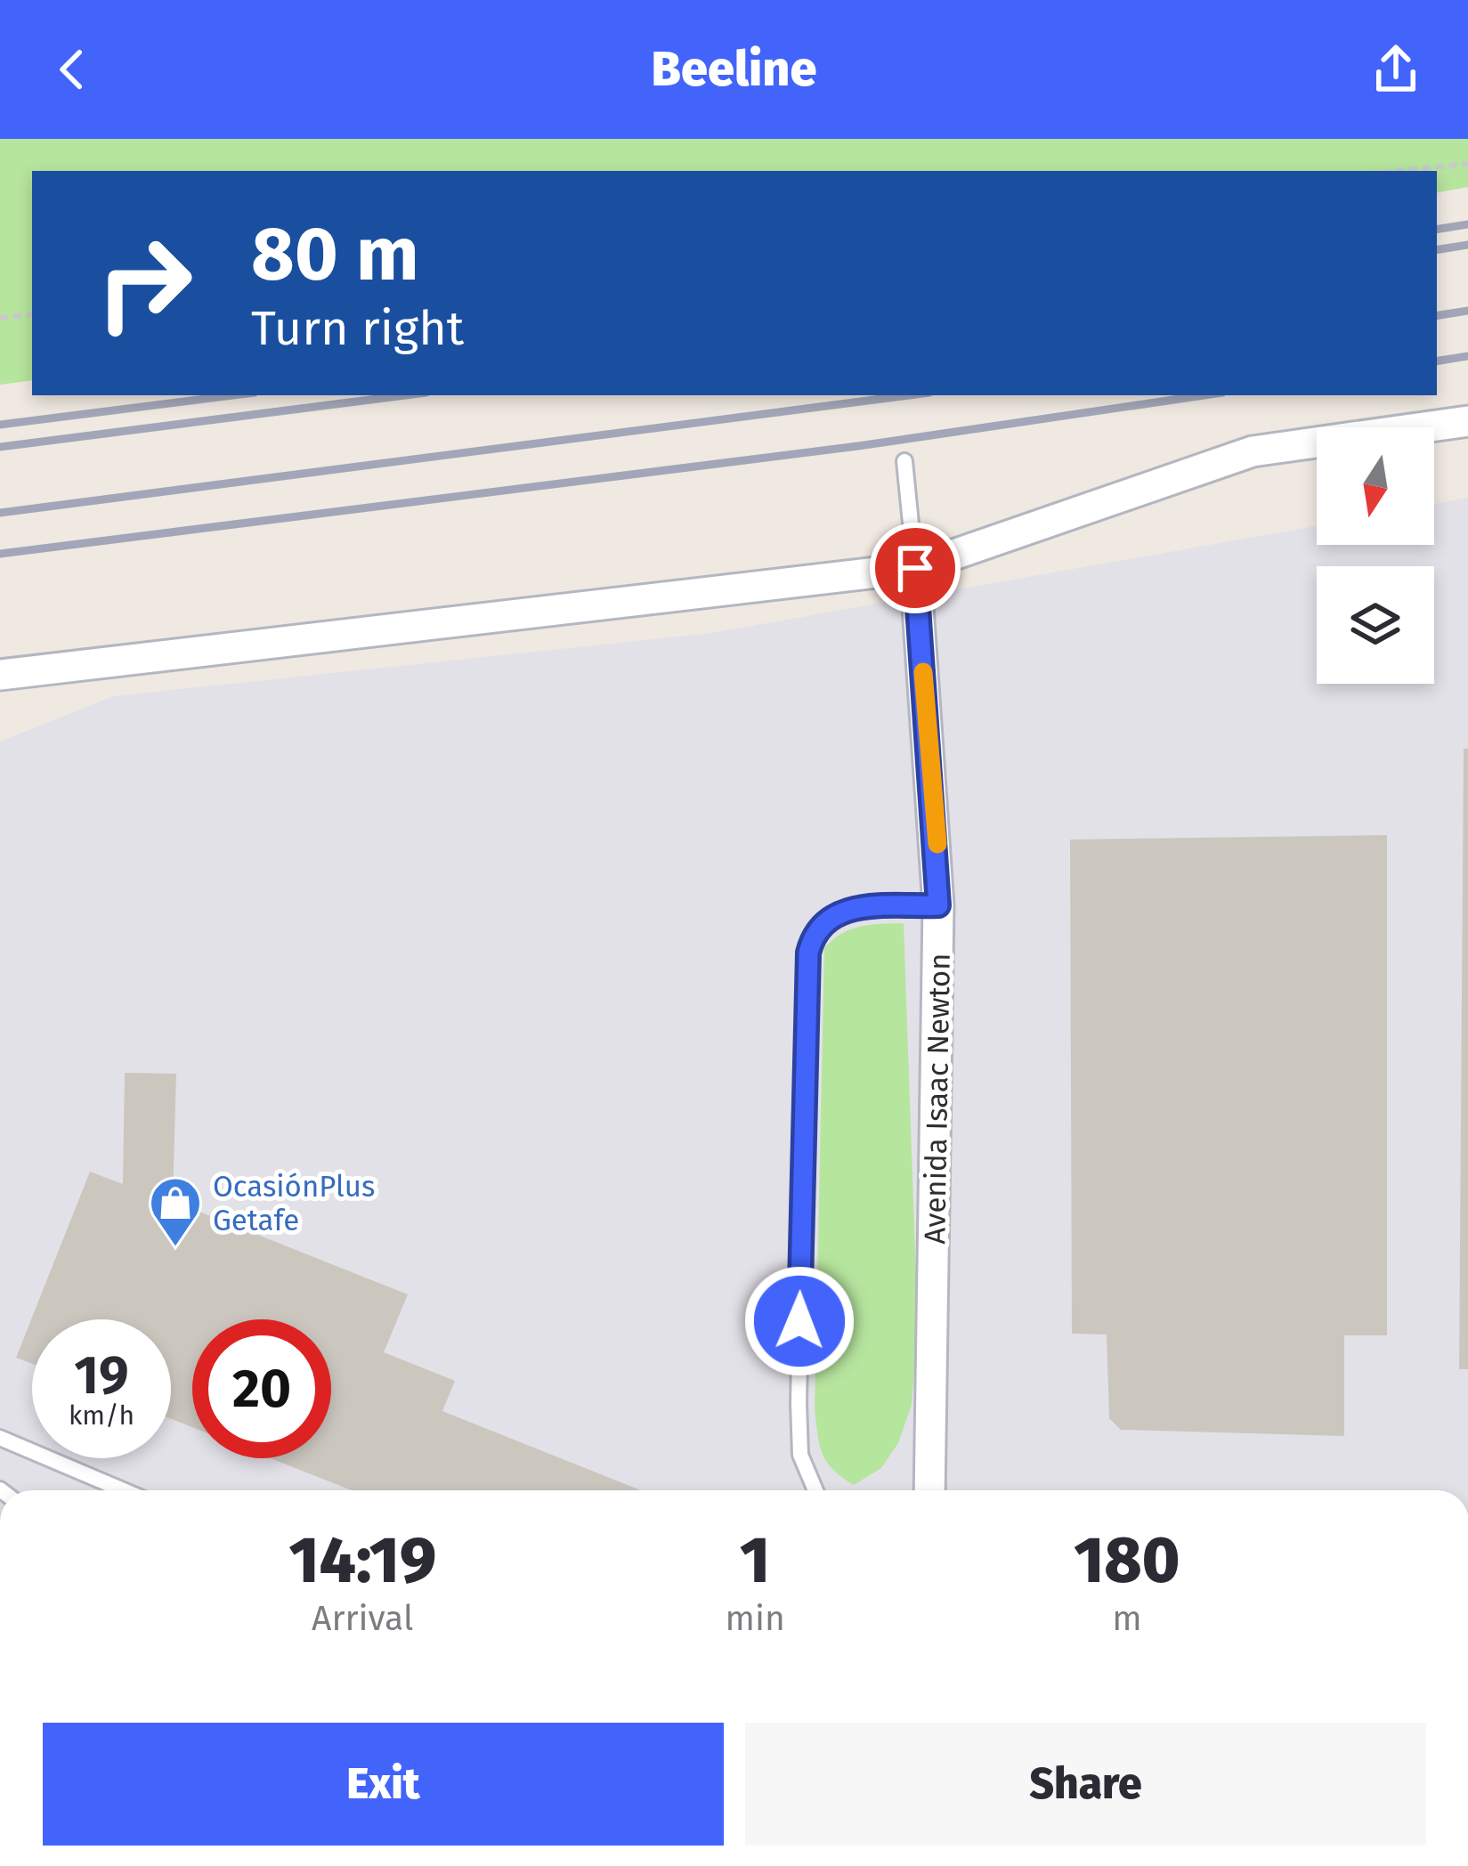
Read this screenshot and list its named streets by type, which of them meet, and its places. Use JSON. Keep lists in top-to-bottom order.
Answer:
{
  "streets": {
    "street": ["Avenida Isaac Newton"]
  },
  "places": {
    "shop": ["OcasiónPlus Getafe"]
  },
  "north": "bottom",
  "page": {
    "header": "Beeline",
    "turn": ["80 m", "Turn right"],
    "speed": "19 km/h",
    "limit": "20",
    "eta": [
      "14:19",
      "Arrival",
      "1",
      "min",
      "180",
      "m"
    ],
    "buttons": ["Exit", "Share"]
  }
}
